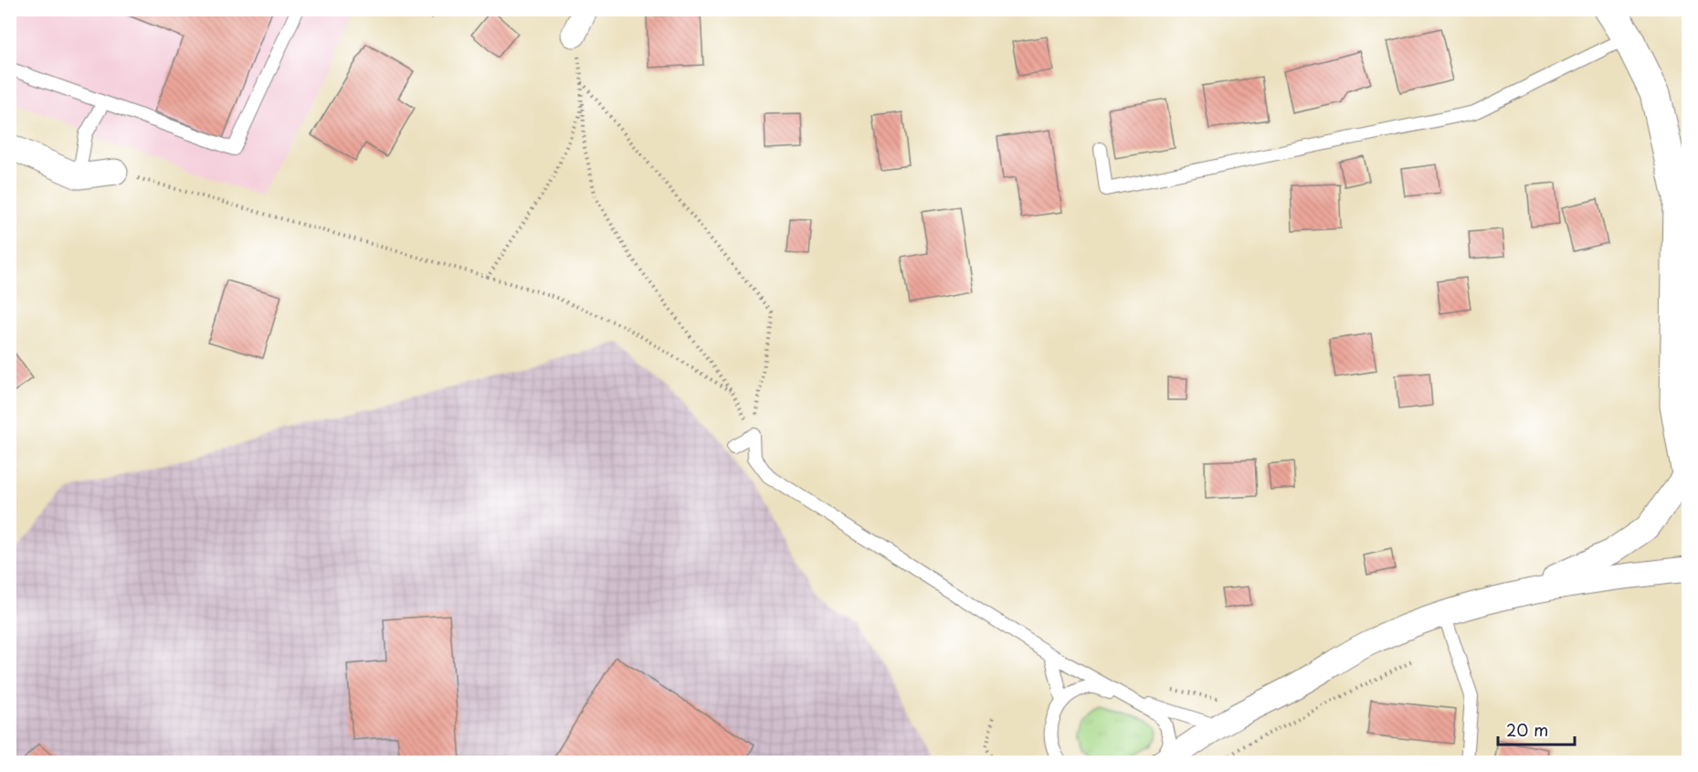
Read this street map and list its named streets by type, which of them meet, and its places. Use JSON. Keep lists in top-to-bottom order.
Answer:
{
  "scale_bar": "20 m"
}
